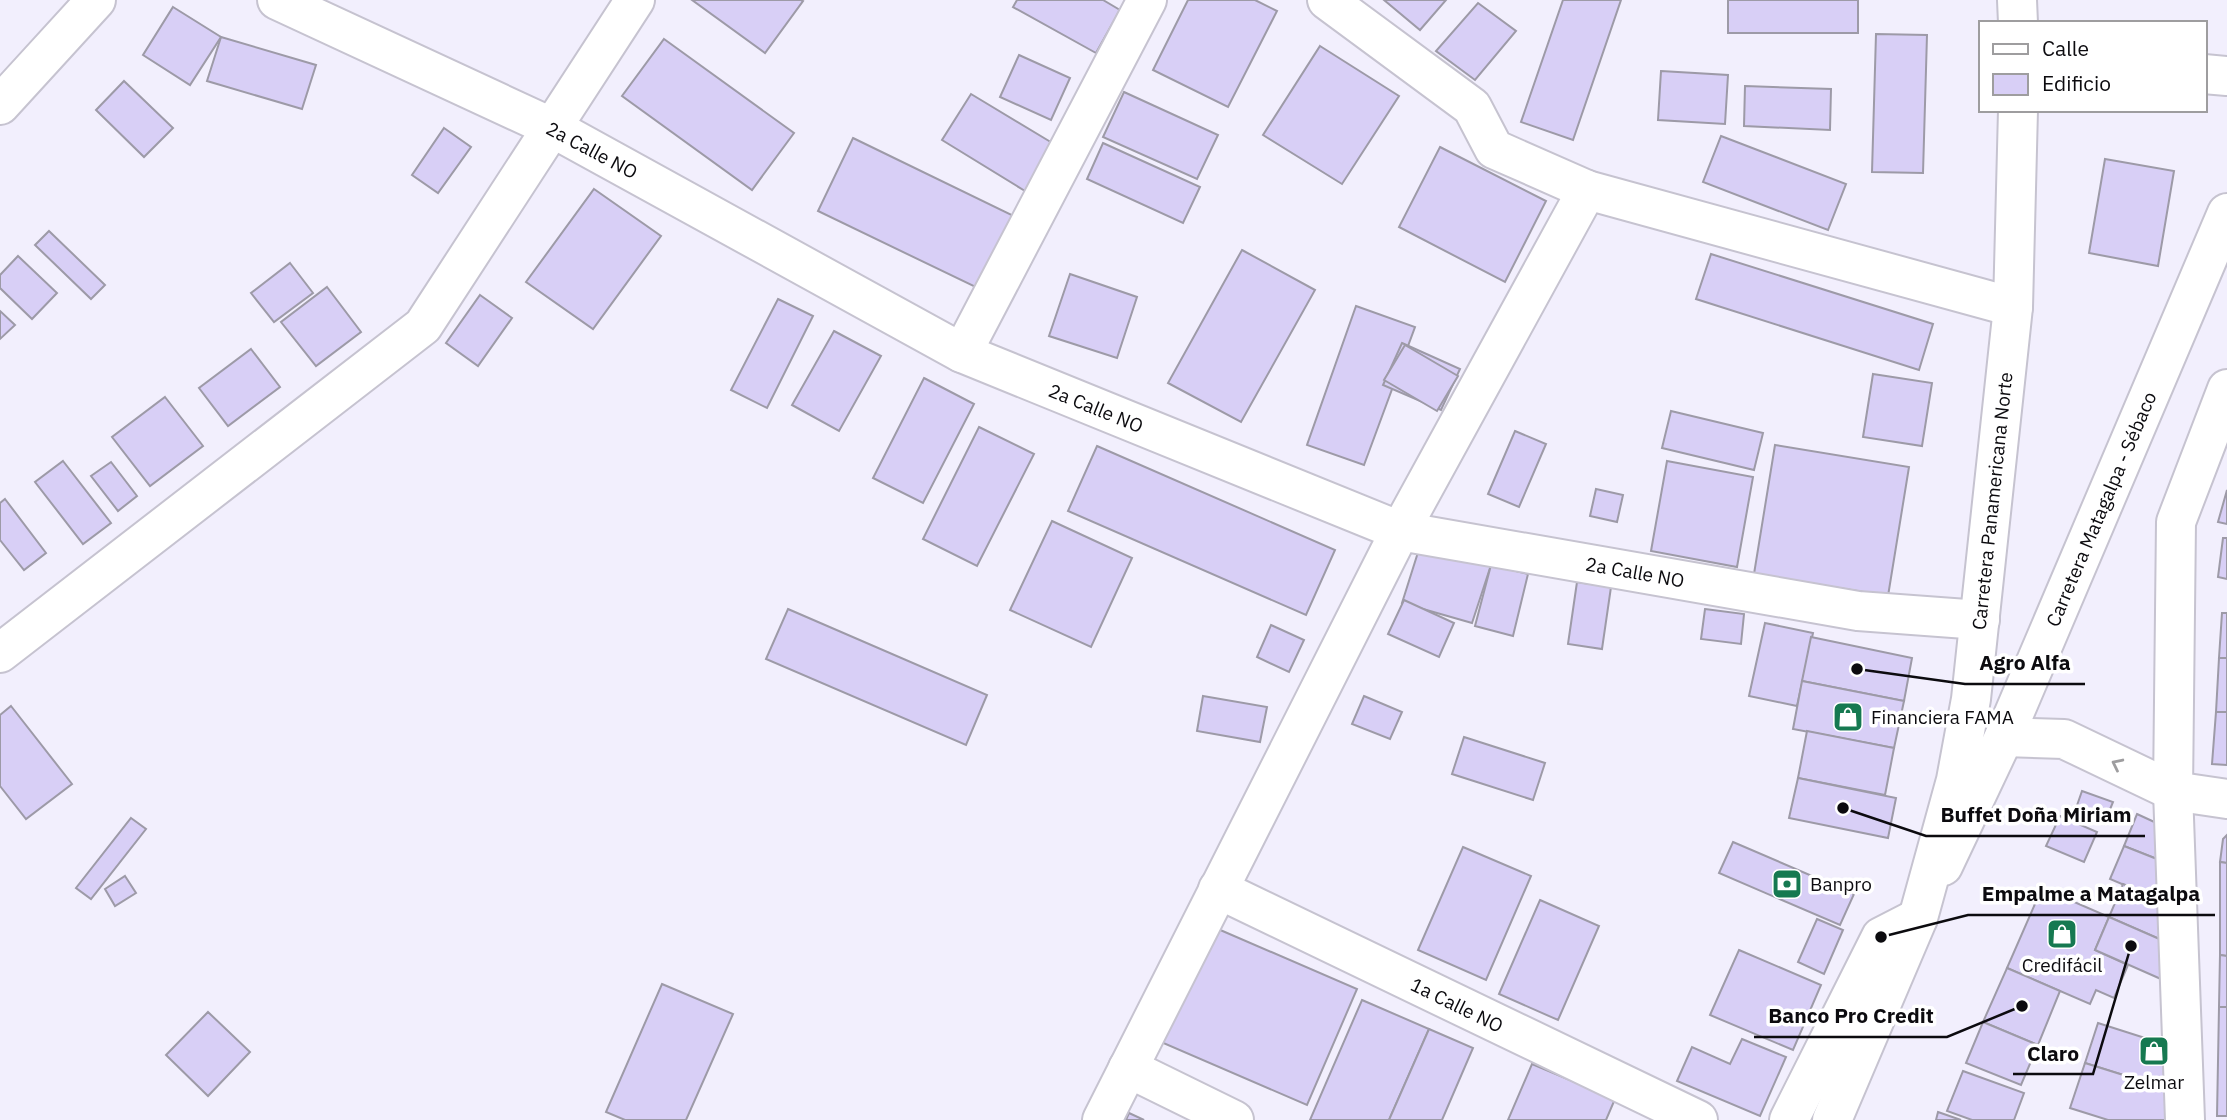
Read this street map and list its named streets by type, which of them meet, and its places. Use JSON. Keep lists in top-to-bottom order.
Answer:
{
  "streets": {
    "main road": [
      "2a Calle NO",
      "Carretera Panamericana Norte",
      "Carretera Matagalpa - Sébaco",
      "1a Calle NO"
    ]
  },
  "crossings": [
    ["2a Calle NO", "Carretera Panamericana Norte"],
    ["Carretera Panamericana Norte", "Carretera Matagalpa - Sébaco"]
  ],
  "places": {
    "other": [
      "Agro Alfa",
      "Buffet Doña Miriam",
      "Empalme a Matagalpa",
      "Claro",
      "Banco Pro Credit"
    ],
    "shop": ["Financiera FAMA", "Credifácil", "Zelmar"],
    "bank": ["Banpro"]
  },
  "legend": ["Calle", "Edificio"]
}
